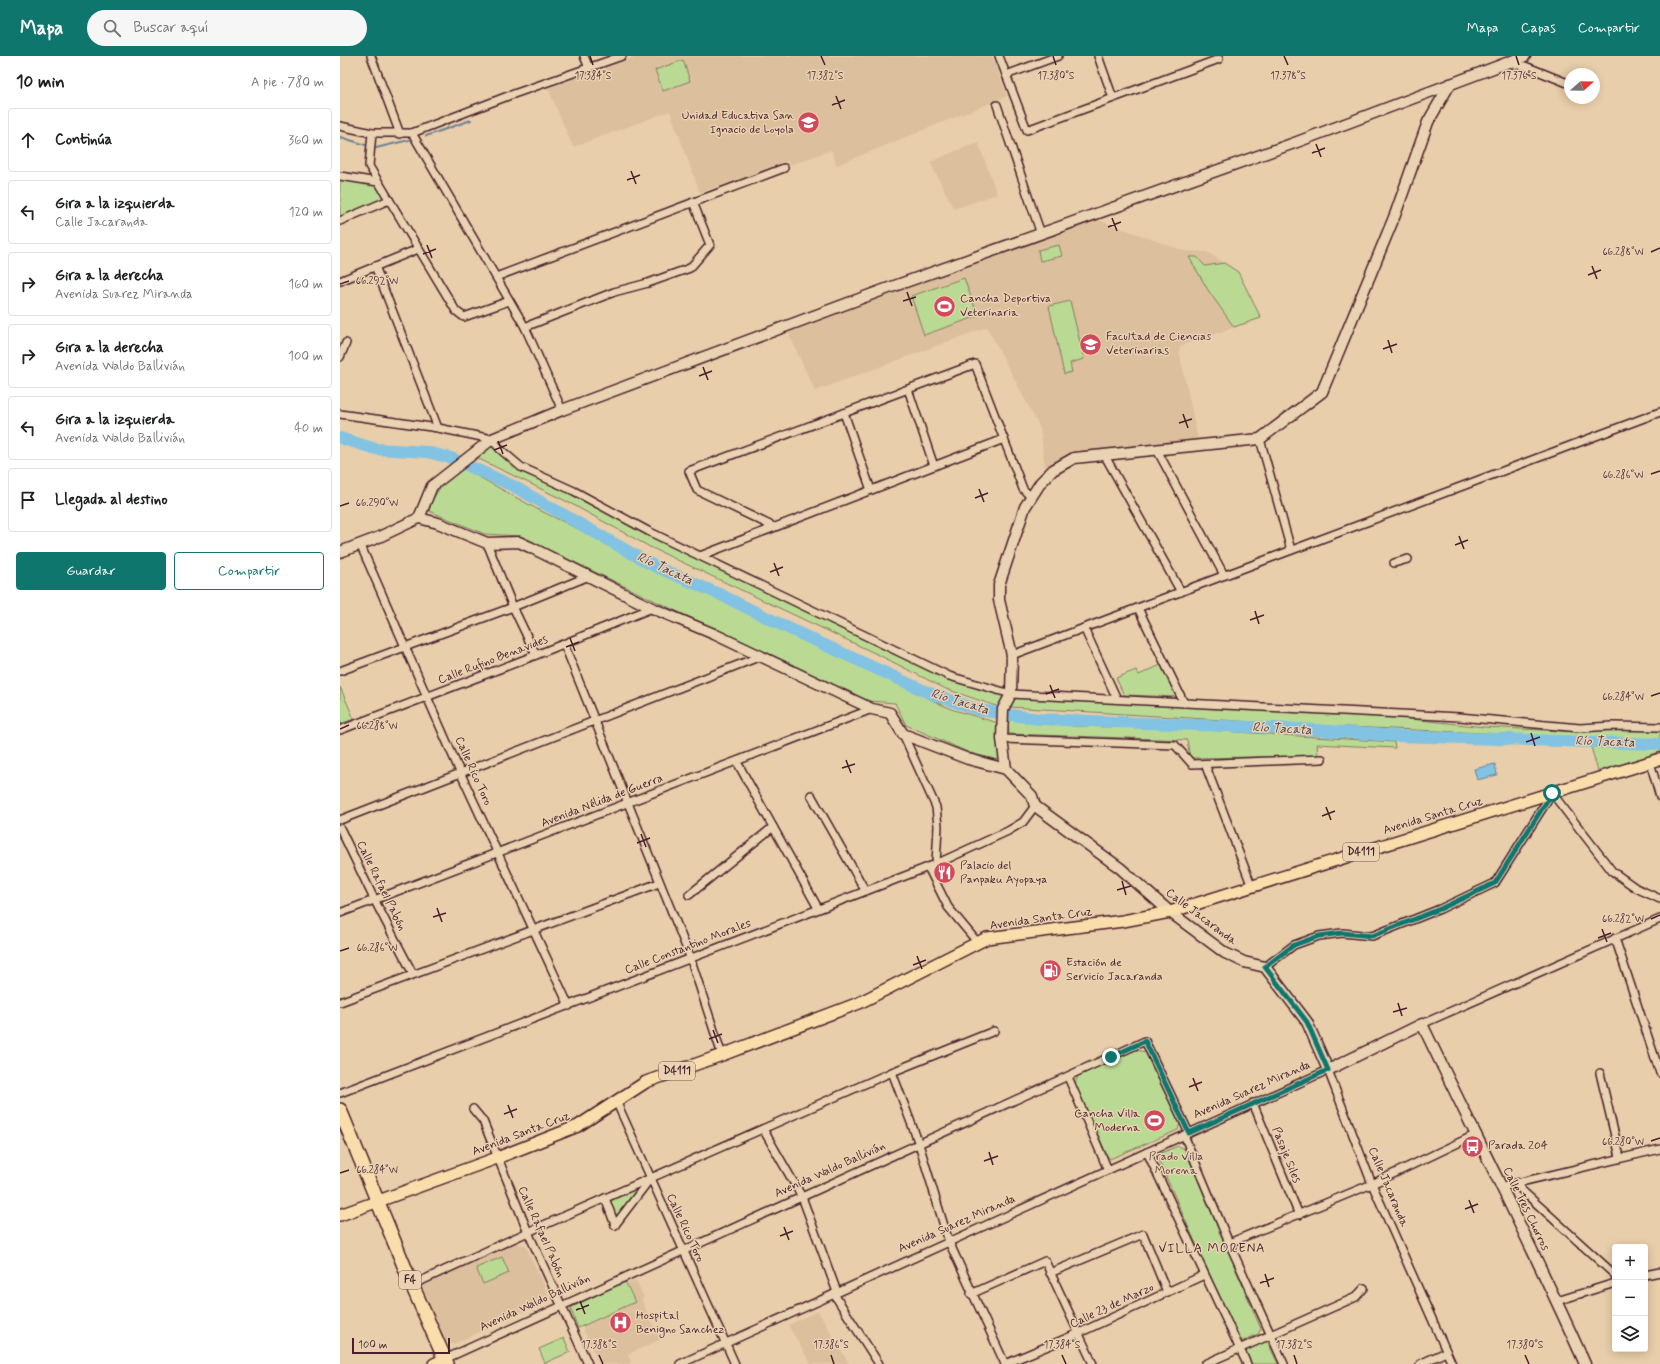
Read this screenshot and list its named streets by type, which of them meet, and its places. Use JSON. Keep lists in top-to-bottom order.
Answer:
{
  "streets": {
    "highway": ["F4"],
    "main road": ["Avenida Santa Cruz", "D4111"],
    "street": [
      "Calle Rufino Benavides",
      "Calle Rico Toro",
      "Avenida Nélida de Guerra",
      "Calle Rafael Pabón",
      "Calle Jacaranda",
      "Calle Constantino Morales",
      "Avenida Suarez Miranda",
      "Pasaje Siles",
      "Avenida Waldo Ballivián",
      "Calle Tres Chorros",
      "Calle 23 de Marzo"
    ]
  },
  "crossings": [
    ["Calle Rufino Benavides", "Calle Rico Toro"],
    ["Calle Rico Toro", "Avenida Nélida de Guerra"],
    ["Calle Rico Toro", "Avenida Santa Cruz"],
    ["Calle Rico Toro", "Calle Constantino Morales"],
    ["Calle Rico Toro", "Avenida Suarez Miranda"],
    ["Calle Rico Toro", "Avenida Waldo Ballivián"],
    ["Avenida Nélida de Guerra", "Calle Rafael Pabón"],
    ["Avenida Santa Cruz", "Calle Rafael Pabón"],
    ["Avenida Santa Cruz", "Calle Jacaranda"],
    ["Avenida Santa Cruz", "F4"],
    ["Calle Rafael Pabón", "Avenida Waldo Ballivián"],
    ["Calle Jacaranda", "Calle Constantino Morales"],
    ["Calle Jacaranda", "Avenida Suarez Miranda"],
    ["Avenida Suarez Miranda", "Pasaje Siles"],
    ["Avenida Suarez Miranda", "Avenida Waldo Ballivián"],
    ["Avenida Suarez Miranda", "Calle Tres Chorros"],
    ["Avenida Waldo Ballivián", "F4"]
  ],
  "districts": ["VILLA MORENA"],
  "water": ["Río Tacata"],
  "parks": ["Prado Villa Morena"],
  "places": {
    "school or university": ["Unidad Educativa San Ignacio de Loyola", "Facultad de Ciencias Veterinarias"],
    "sports": ["Cancha Deportiva Veterinaria", "Cancha Villa Moderna"],
    "restaurant": ["Palacio del Panpaku Ayopaya"],
    "fuel station": ["Estación de Servicio Jacaranda"],
    "bus stop": ["Parada 204"],
    "hospital": ["Hospital Benigno Sanchez"]
  },
  "scale_bar": "100 m",
  "north": "right",
  "page": {
    "header": "Mapa",
    "search": "Buscar aquí",
    "nav": ["Mapa", "Capas", "Compartir"],
    "heading": ["10 min", "A pie · 780 m"],
    "list": [
      ["Continúa", "360 m"],
      ["Gira a la izquierda", "Calle Jacaranda", "120 m"],
      ["Gira a la derecha", "Avenida Suarez Miranda", "160 m"],
      ["Gira a la derecha", "Avenida Waldo Ballivián", "100 m"],
      ["Gira a la izquierda", "Avenida Waldo Ballivián", "40 m"],
      "Llegada al destino"
    ],
    "buttons": ["Guardar", "Compartir"],
    "map_buttons": ["+", "−"],
    "scale": "100 m"
  },
  "coordinates": [
    "17.378°S",
    "17.384°S",
    "17.382°S",
    "17.380°S",
    "17.376°S",
    "66.288°W",
    "66.292°W",
    "66.286°W",
    "66.290°W",
    "66.284°W",
    "66.282°W",
    "66.280°W",
    "17.388°S",
    "17.386°S"
  ]
}
